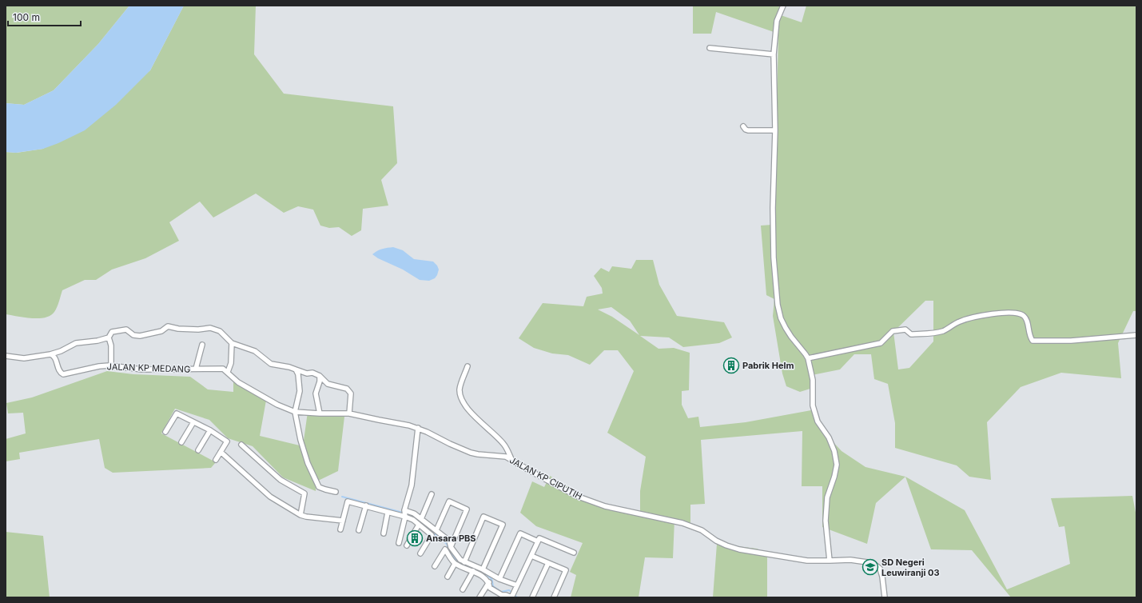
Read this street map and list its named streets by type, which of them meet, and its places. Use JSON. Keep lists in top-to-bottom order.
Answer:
{
  "streets": {
    "street": ["JALAN KP MEDANG", "JALAN KP CIPUTIH"]
  },
  "crossings": [
    ["JALAN KP MEDANG", "JALAN KP CIPUTIH"]
  ],
  "places": {
    "building": ["Pabrik Helm", "Ansara PBS"],
    "school or university": ["SD Negeri Leuwiranji 03"]
  },
  "scale_bar": "100 m"
}
